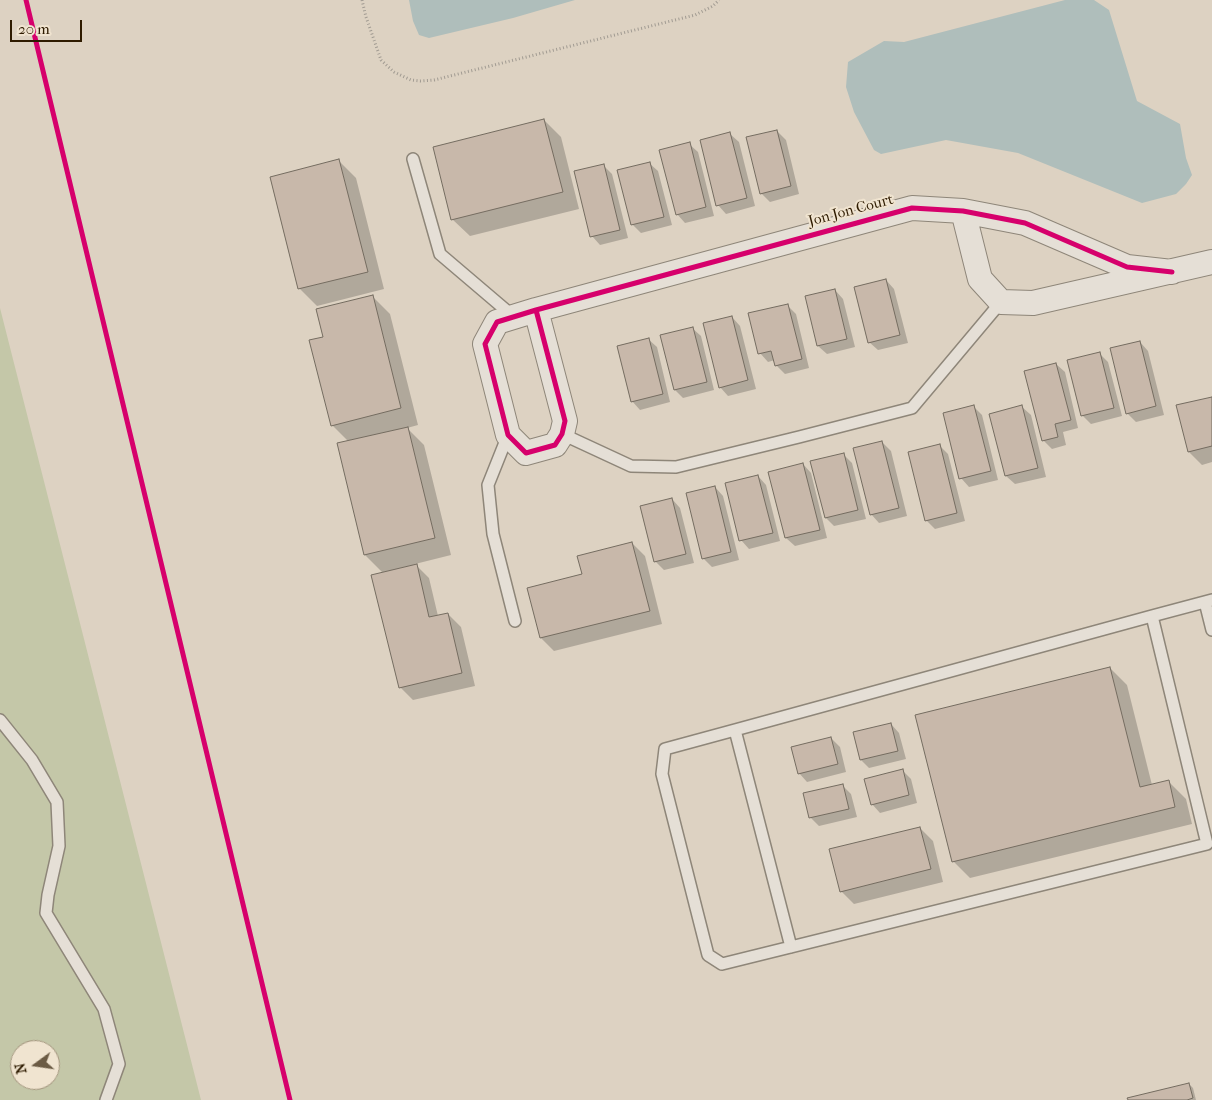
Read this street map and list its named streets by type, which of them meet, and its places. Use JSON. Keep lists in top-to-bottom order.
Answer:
{
  "streets": {
    "street": ["Jon Jon Court"]
  },
  "scale_bar": "20 m",
  "north": "left"
}
